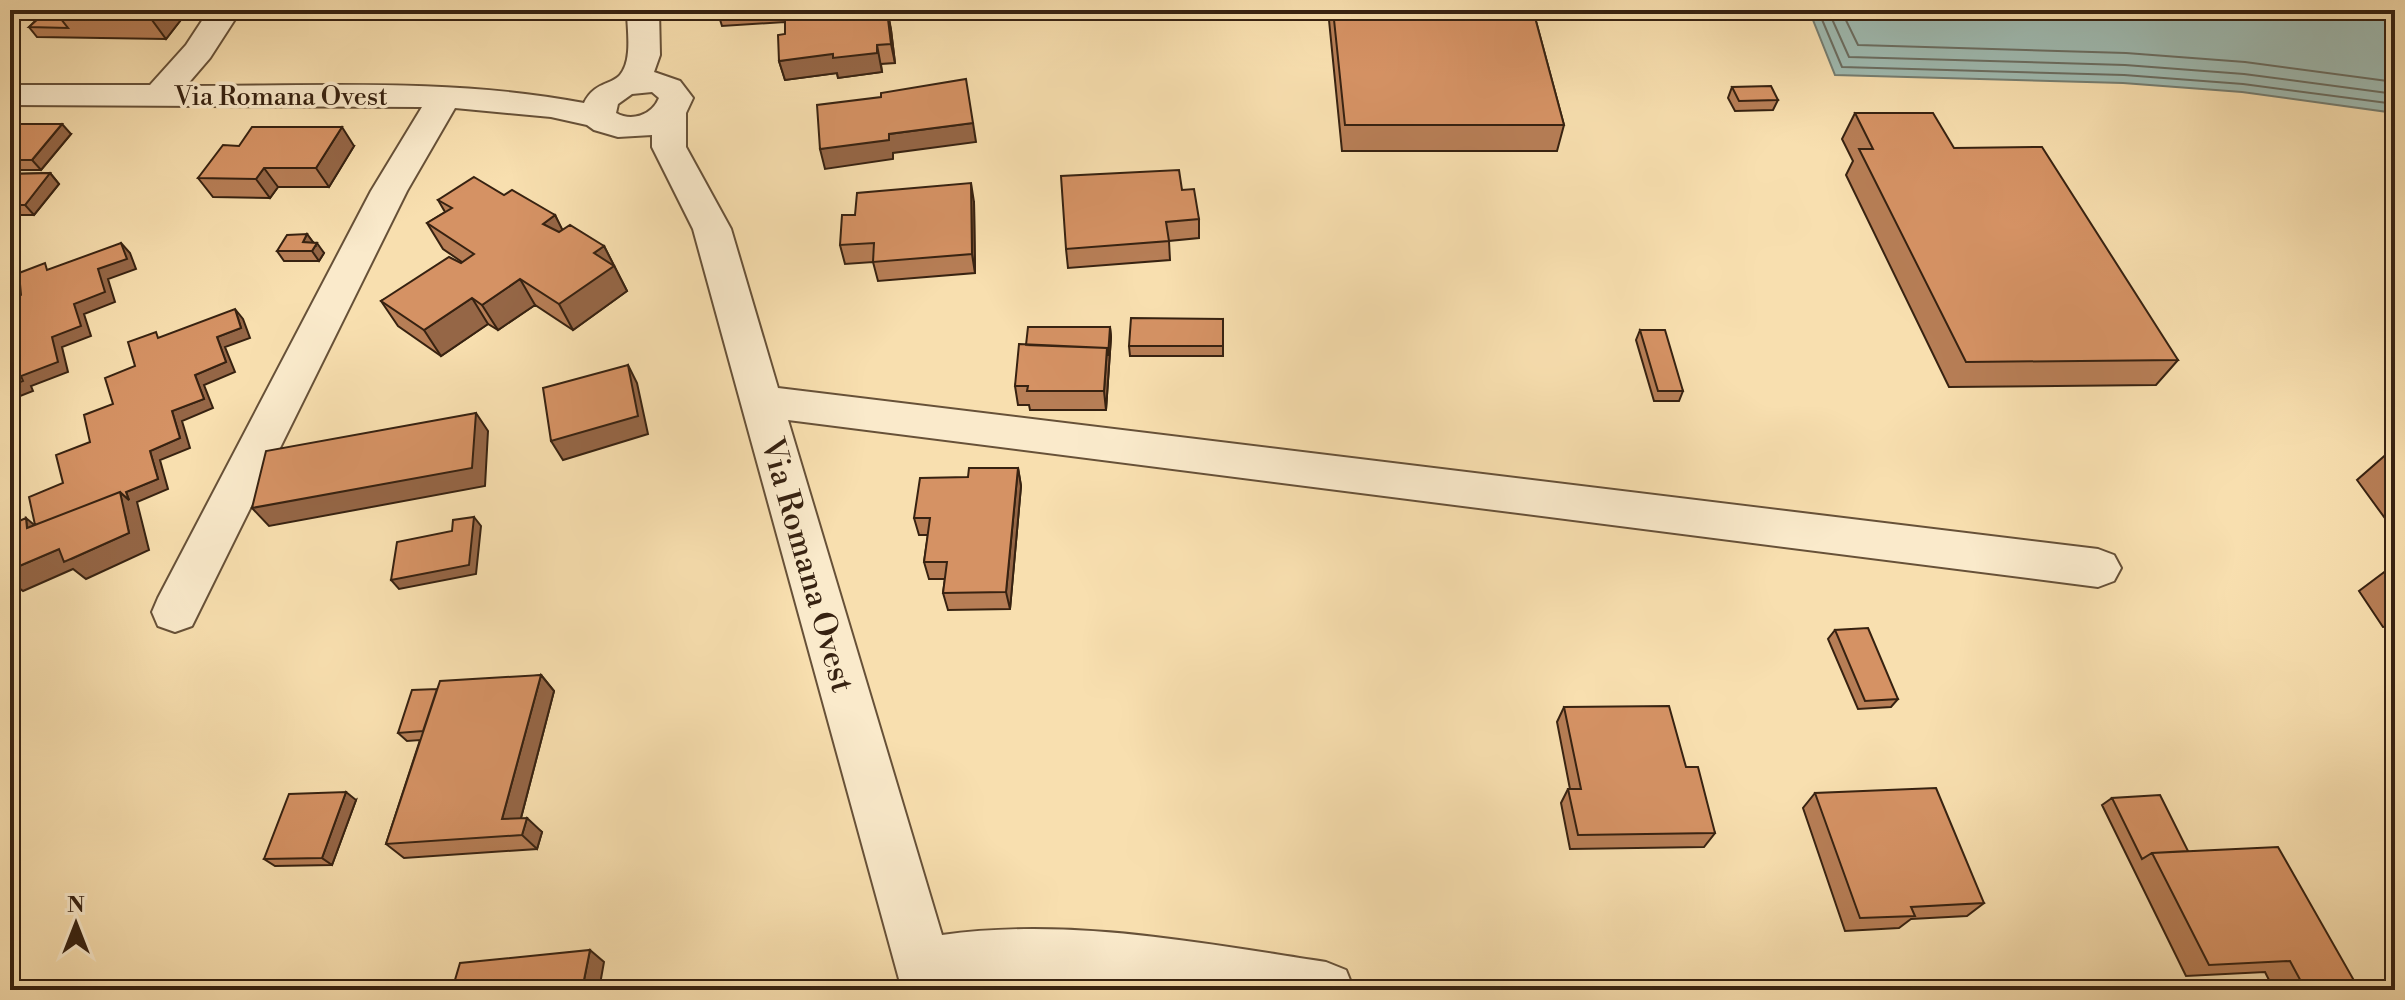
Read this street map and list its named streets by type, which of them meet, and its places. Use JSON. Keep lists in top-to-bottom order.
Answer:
{
  "streets": {
    "street": ["Via Romana Ovest"]
  },
  "north": "top"
}
